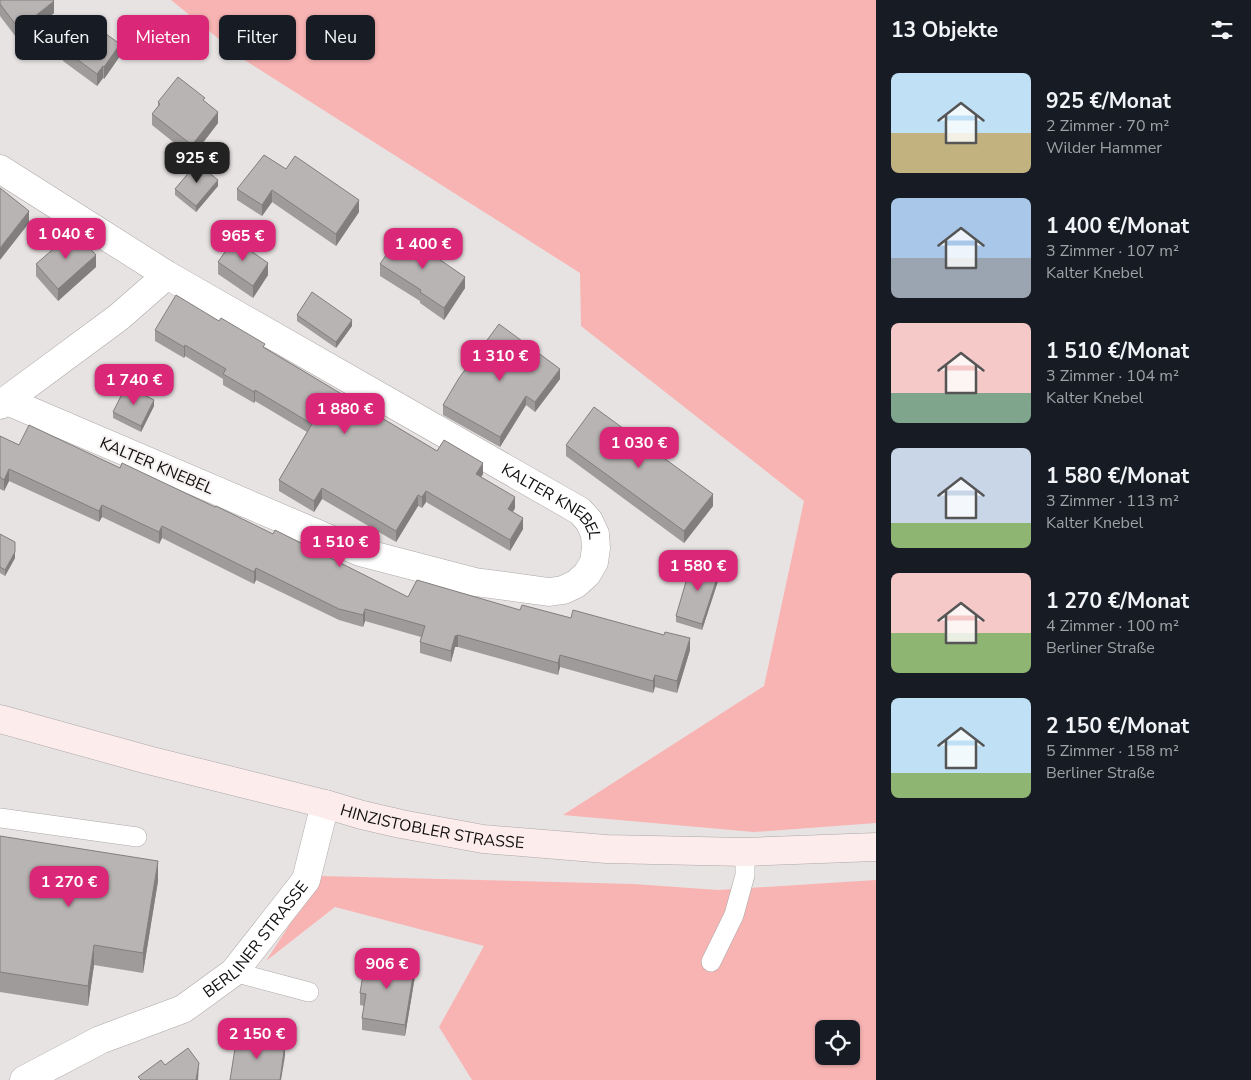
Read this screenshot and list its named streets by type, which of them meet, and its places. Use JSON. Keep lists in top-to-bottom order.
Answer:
{
  "streets": {
    "street": ["KALTER KNEBEL", "HINZISTOBLER STRASSE", "BERLINER STRASSE"]
  },
  "crossings": [
    ["HINZISTOBLER STRASSE", "BERLINER STRASSE"]
  ],
  "page": {
    "heading": "13 Objekte",
    "chip": [
      "Kaufen",
      "Mieten",
      "Filter",
      "Neu"
    ],
    "list": [
      {
        "name": "925 €/Monat",
        "note": "2 Zimmer · 70 m² · Wilder Hammer"
      },
      {
        "name": "1 400 €/Monat",
        "note": "3 Zimmer · 107 m² · Kalter Knebel"
      },
      {
        "name": "1 510 €/Monat",
        "note": "3 Zimmer · 104 m² · Kalter Knebel"
      },
      {
        "name": "1 580 €/Monat",
        "note": "3 Zimmer · 113 m² · Kalter Knebel"
      },
      {
        "name": "1 270 €/Monat",
        "note": "4 Zimmer · 100 m² · Berliner Straße"
      },
      {
        "name": "2 150 €/Monat",
        "note": "5 Zimmer · 158 m² · Berliner Straße"
      }
    ],
    "price": [
      "925 €",
      "1 040 €",
      "965 €",
      "1 400 €",
      "1 310 €",
      "1 740 €",
      "1 880 €",
      "1 030 €",
      "1 510 €",
      "1 580 €",
      "1 270 €",
      "906 €",
      "2 150 €"
    ]
  }
}
